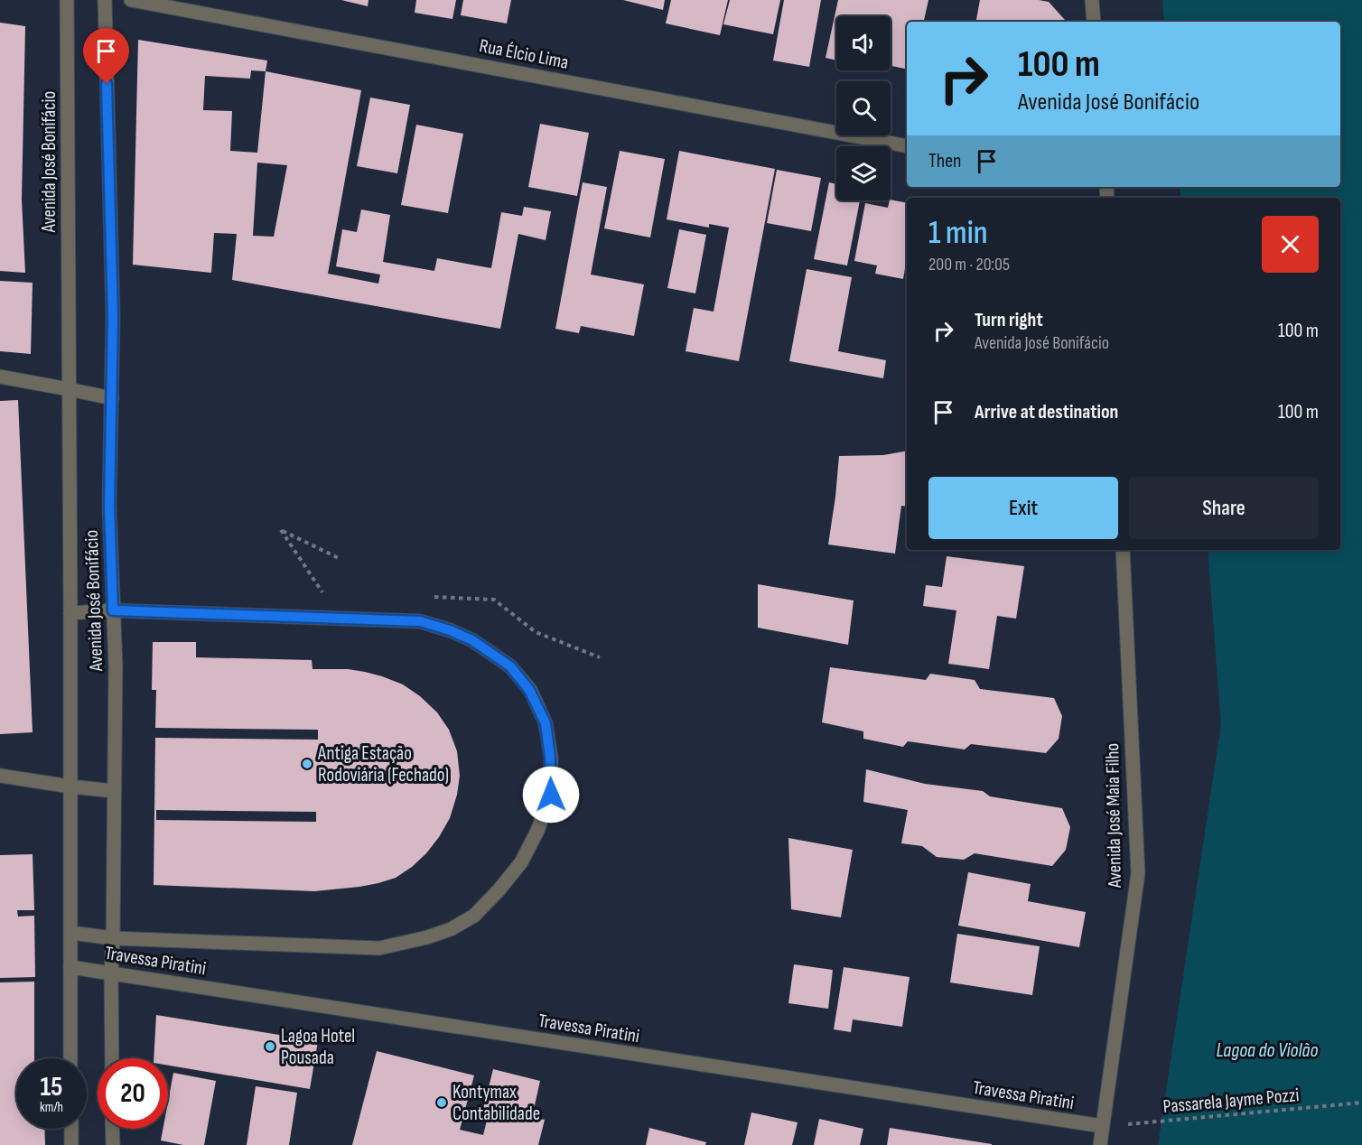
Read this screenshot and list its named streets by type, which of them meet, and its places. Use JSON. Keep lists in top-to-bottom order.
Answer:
{
  "streets": {
    "street": [
      "Rua Élcio Lima",
      "Avenida José Bonifácio",
      "Avenida José Maia Filho",
      "Travessa Piratini"
    ],
    "path": ["Passarela Jayme Pozzi"]
  },
  "crossings": [
    ["Avenida José Bonifácio", "Travessa Piratini"],
    ["Avenida José Maia Filho", "Travessa Piratini"],
    ["Avenida José Maia Filho", "Passarela Jayme Pozzi"],
    ["Travessa Piratini", "Passarela Jayme Pozzi"]
  ],
  "water": ["Lagoa do Violão"],
  "places": ["Antiga Estação Rodoviária (Fechado)", "Lagoa Hotel Pousada", "Kontymax Contabilidade"],
  "page": {
    "turn": ["100 m", "Avenida José Bonifácio"],
    "then": "Then",
    "heading": ["1 min", "200 m · 20:05"],
    "list": [
      {
        "name": "Turn right",
        "note": "Avenida José Bonifácio",
        "value": "100 m"
      },
      {
        "name": "Arrive at destination",
        "value": "100 m"
      }
    ],
    "buttons": ["Exit", "Share"],
    "speed": "15 km/h",
    "limit": "20"
  }
}
